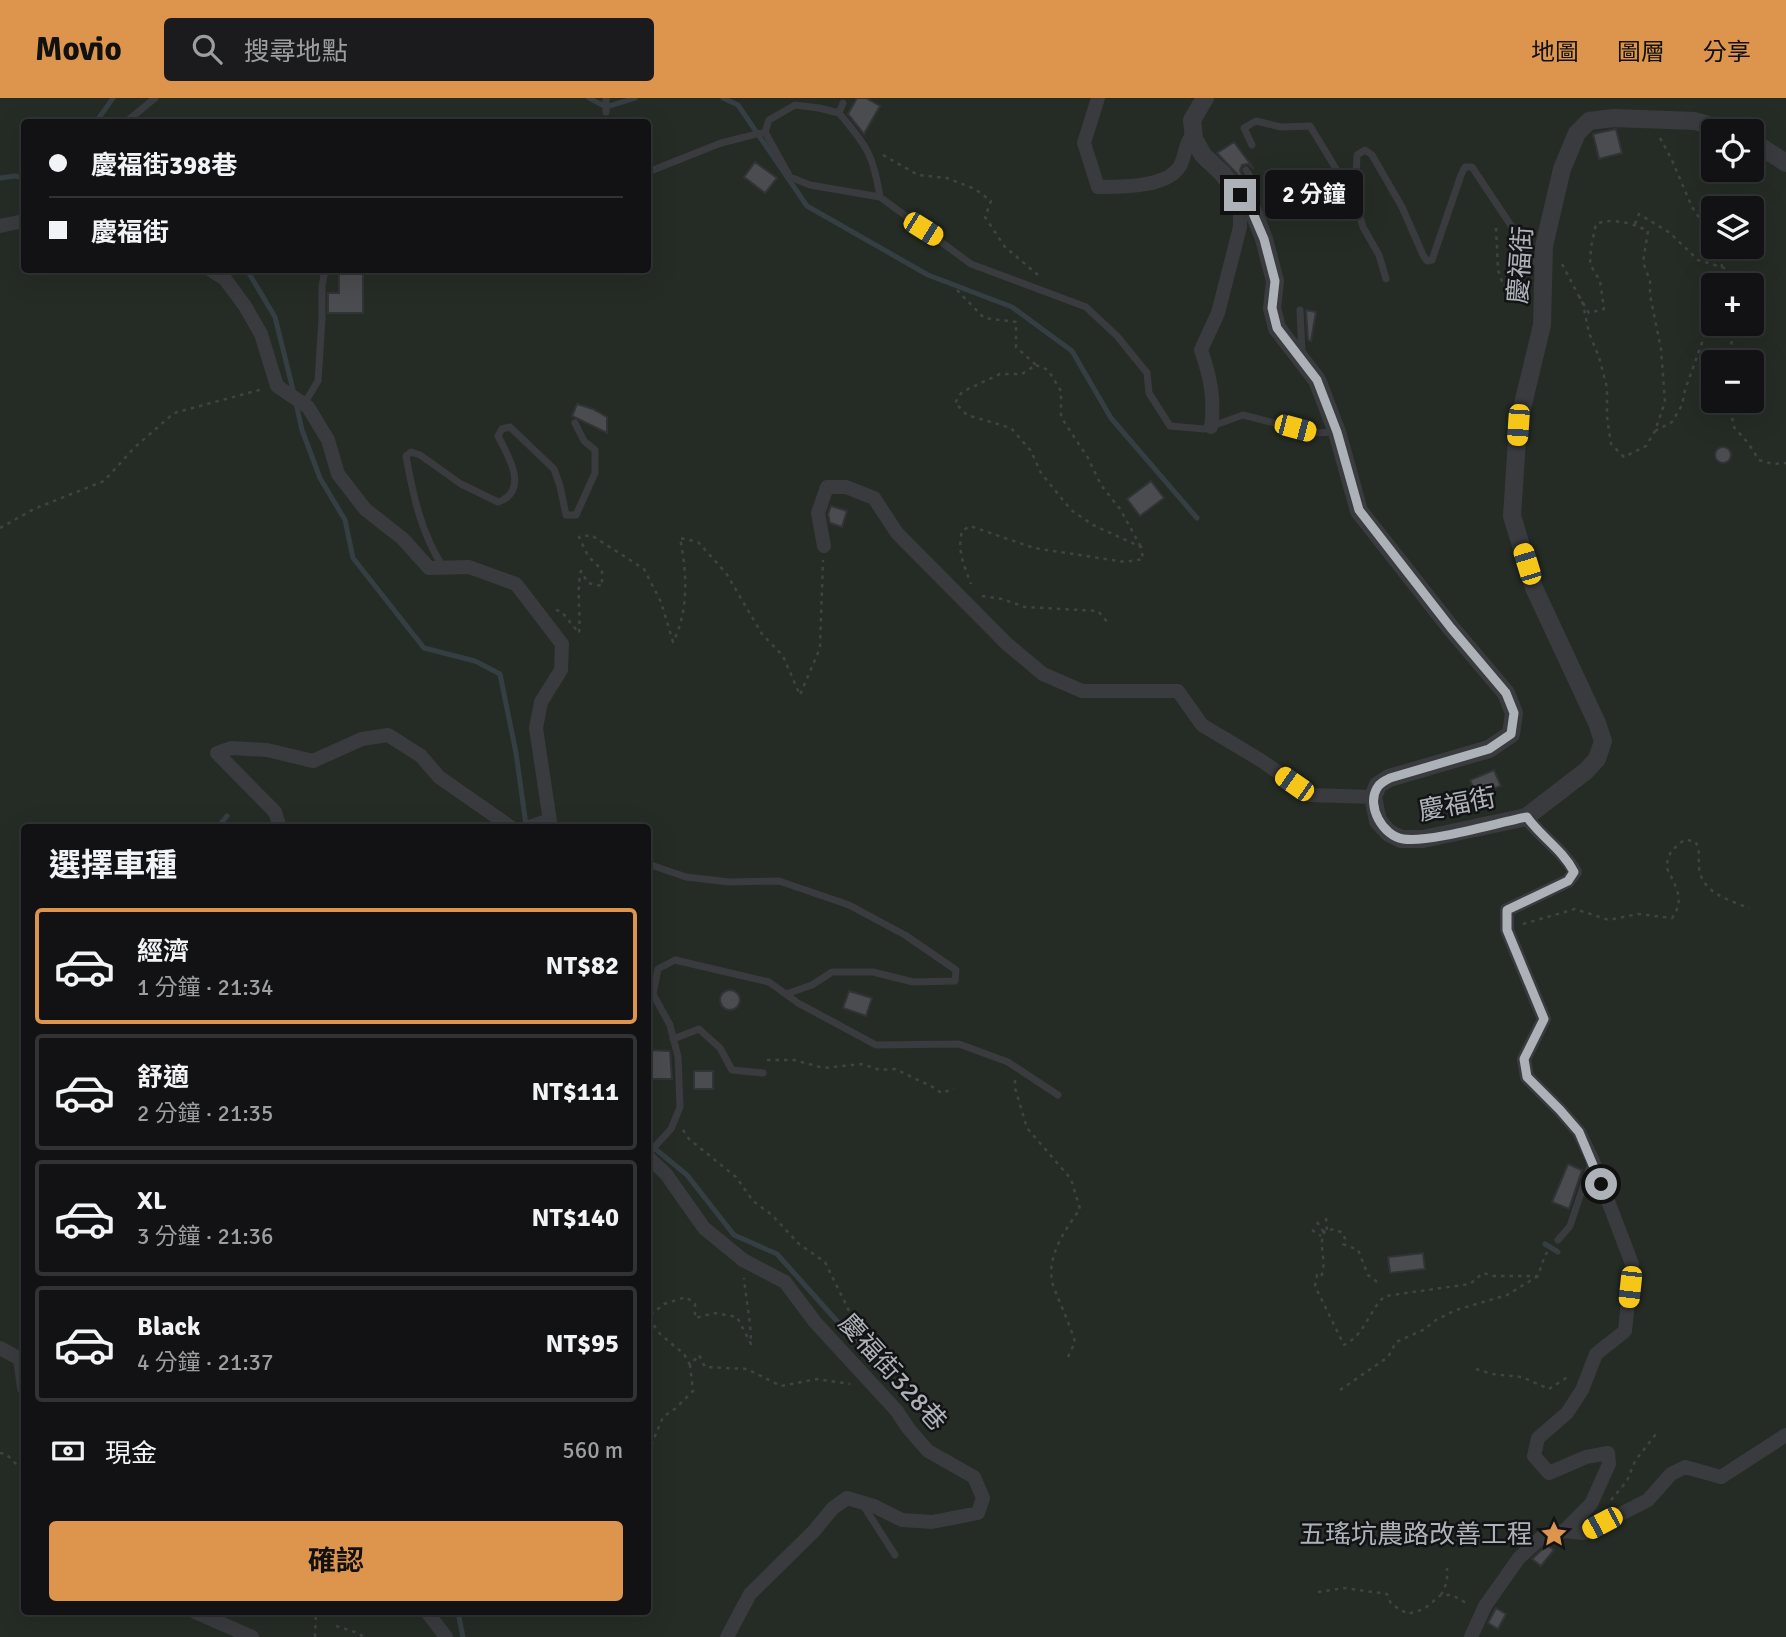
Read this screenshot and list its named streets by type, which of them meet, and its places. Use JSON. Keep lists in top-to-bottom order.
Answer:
{
  "streets": {
    "street": ["慶福街", "慶福街328巷"]
  },
  "places": {
    "place": ["五瑤坑農路改善工程"]
  },
  "page": {
    "header": "Movio",
    "search": "搜尋地點",
    "nav": ["地圖", "圖層", "分享"],
    "map_buttons": ["+", "−"],
    "banner": ["慶福街398巷", "慶福街"],
    "bubble": "2 分鐘",
    "heading": "選擇車種",
    "list": [
      {
        "name": "經濟",
        "note": "1 分鐘 · 21:34",
        "value": "NT$82"
      },
      {
        "name": "舒適",
        "note": "2 分鐘 · 21:35",
        "value": "NT$111"
      },
      {
        "name": "XL",
        "note": "3 分鐘 · 21:36",
        "value": "NT$140"
      },
      {
        "name": "Black",
        "note": "4 分鐘 · 21:37",
        "value": "NT$95"
      }
    ],
    "pay": ["現金", "560 m"],
    "buttons": "確認"
  }
}
